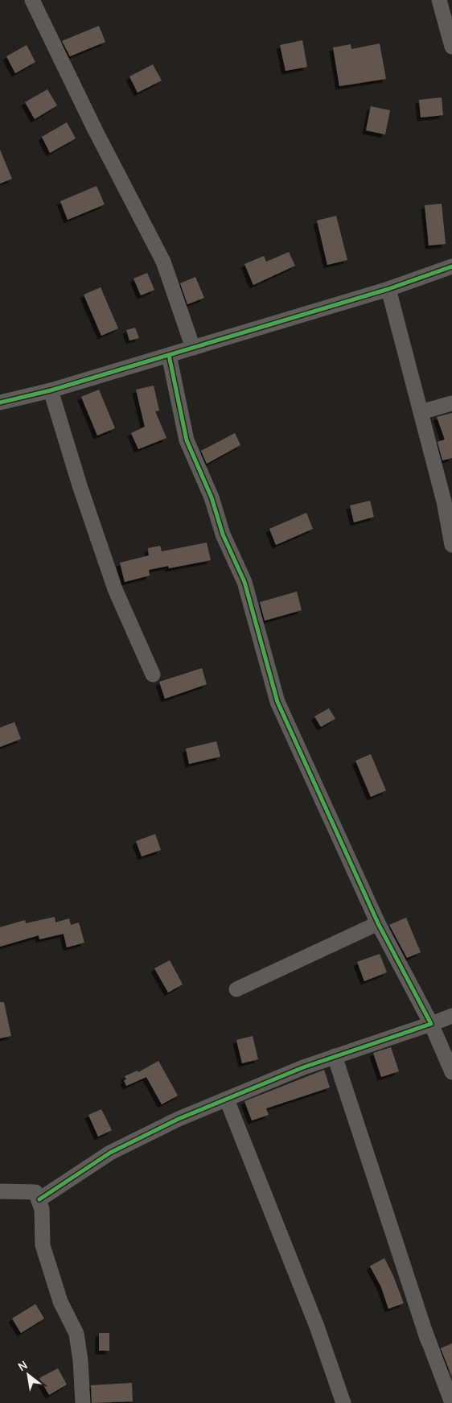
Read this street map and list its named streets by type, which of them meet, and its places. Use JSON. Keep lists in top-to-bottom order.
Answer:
{
  "north": "top left"
}
